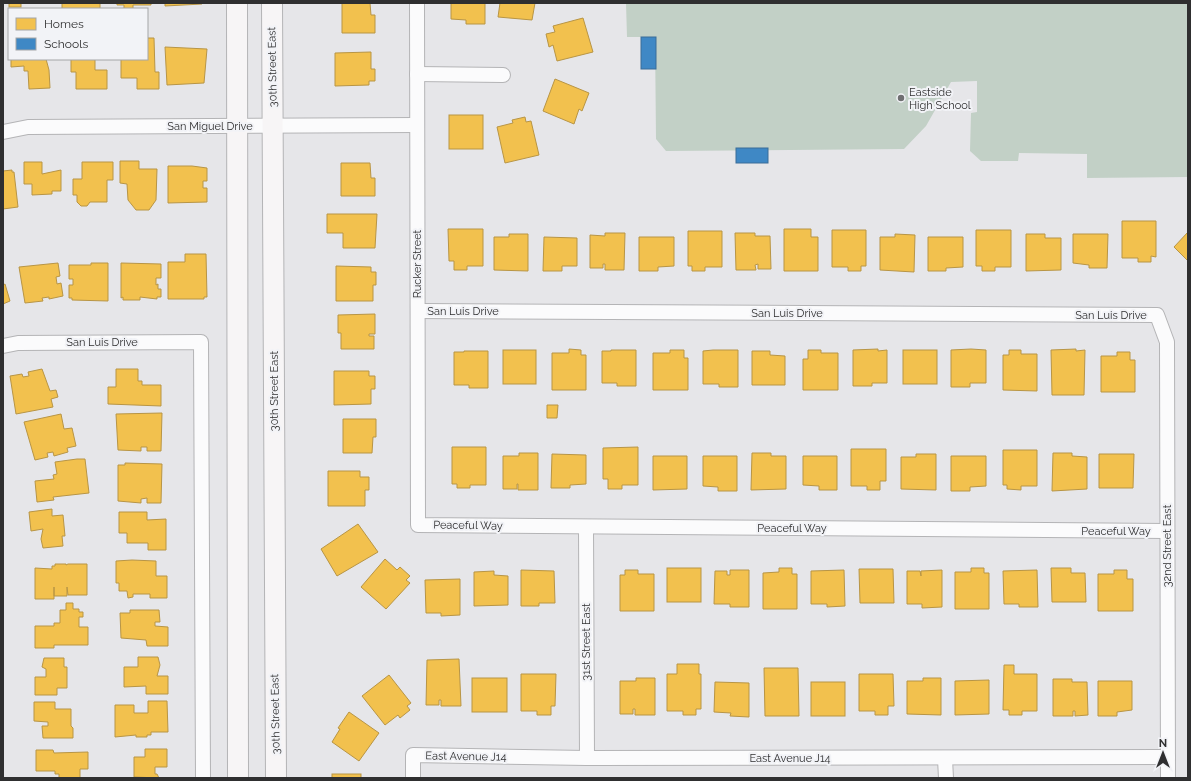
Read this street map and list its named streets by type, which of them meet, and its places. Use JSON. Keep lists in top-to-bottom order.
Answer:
{
  "streets": {
    "main road": ["30th Street East"],
    "street": [
      "San Miguel Drive",
      "Rucker Street",
      "San Luis Drive",
      "Peaceful Way",
      "32nd Street East",
      "31st Street East",
      "East Avenue J14"
    ]
  },
  "crossings": [
    ["30th Street East", "San Miguel Drive"],
    ["San Miguel Drive", "Rucker Street"],
    ["Rucker Street", "San Luis Drive"],
    ["Rucker Street", "Peaceful Way"],
    ["San Luis Drive", "32nd Street East"],
    ["Peaceful Way", "32nd Street East"],
    ["Peaceful Way", "31st Street East"],
    ["32nd Street East", "East Avenue J14"],
    ["31st Street East", "East Avenue J14"]
  ],
  "places": ["Eastside High School"],
  "legend": ["Homes", "Schools"],
  "north": "top"
}
